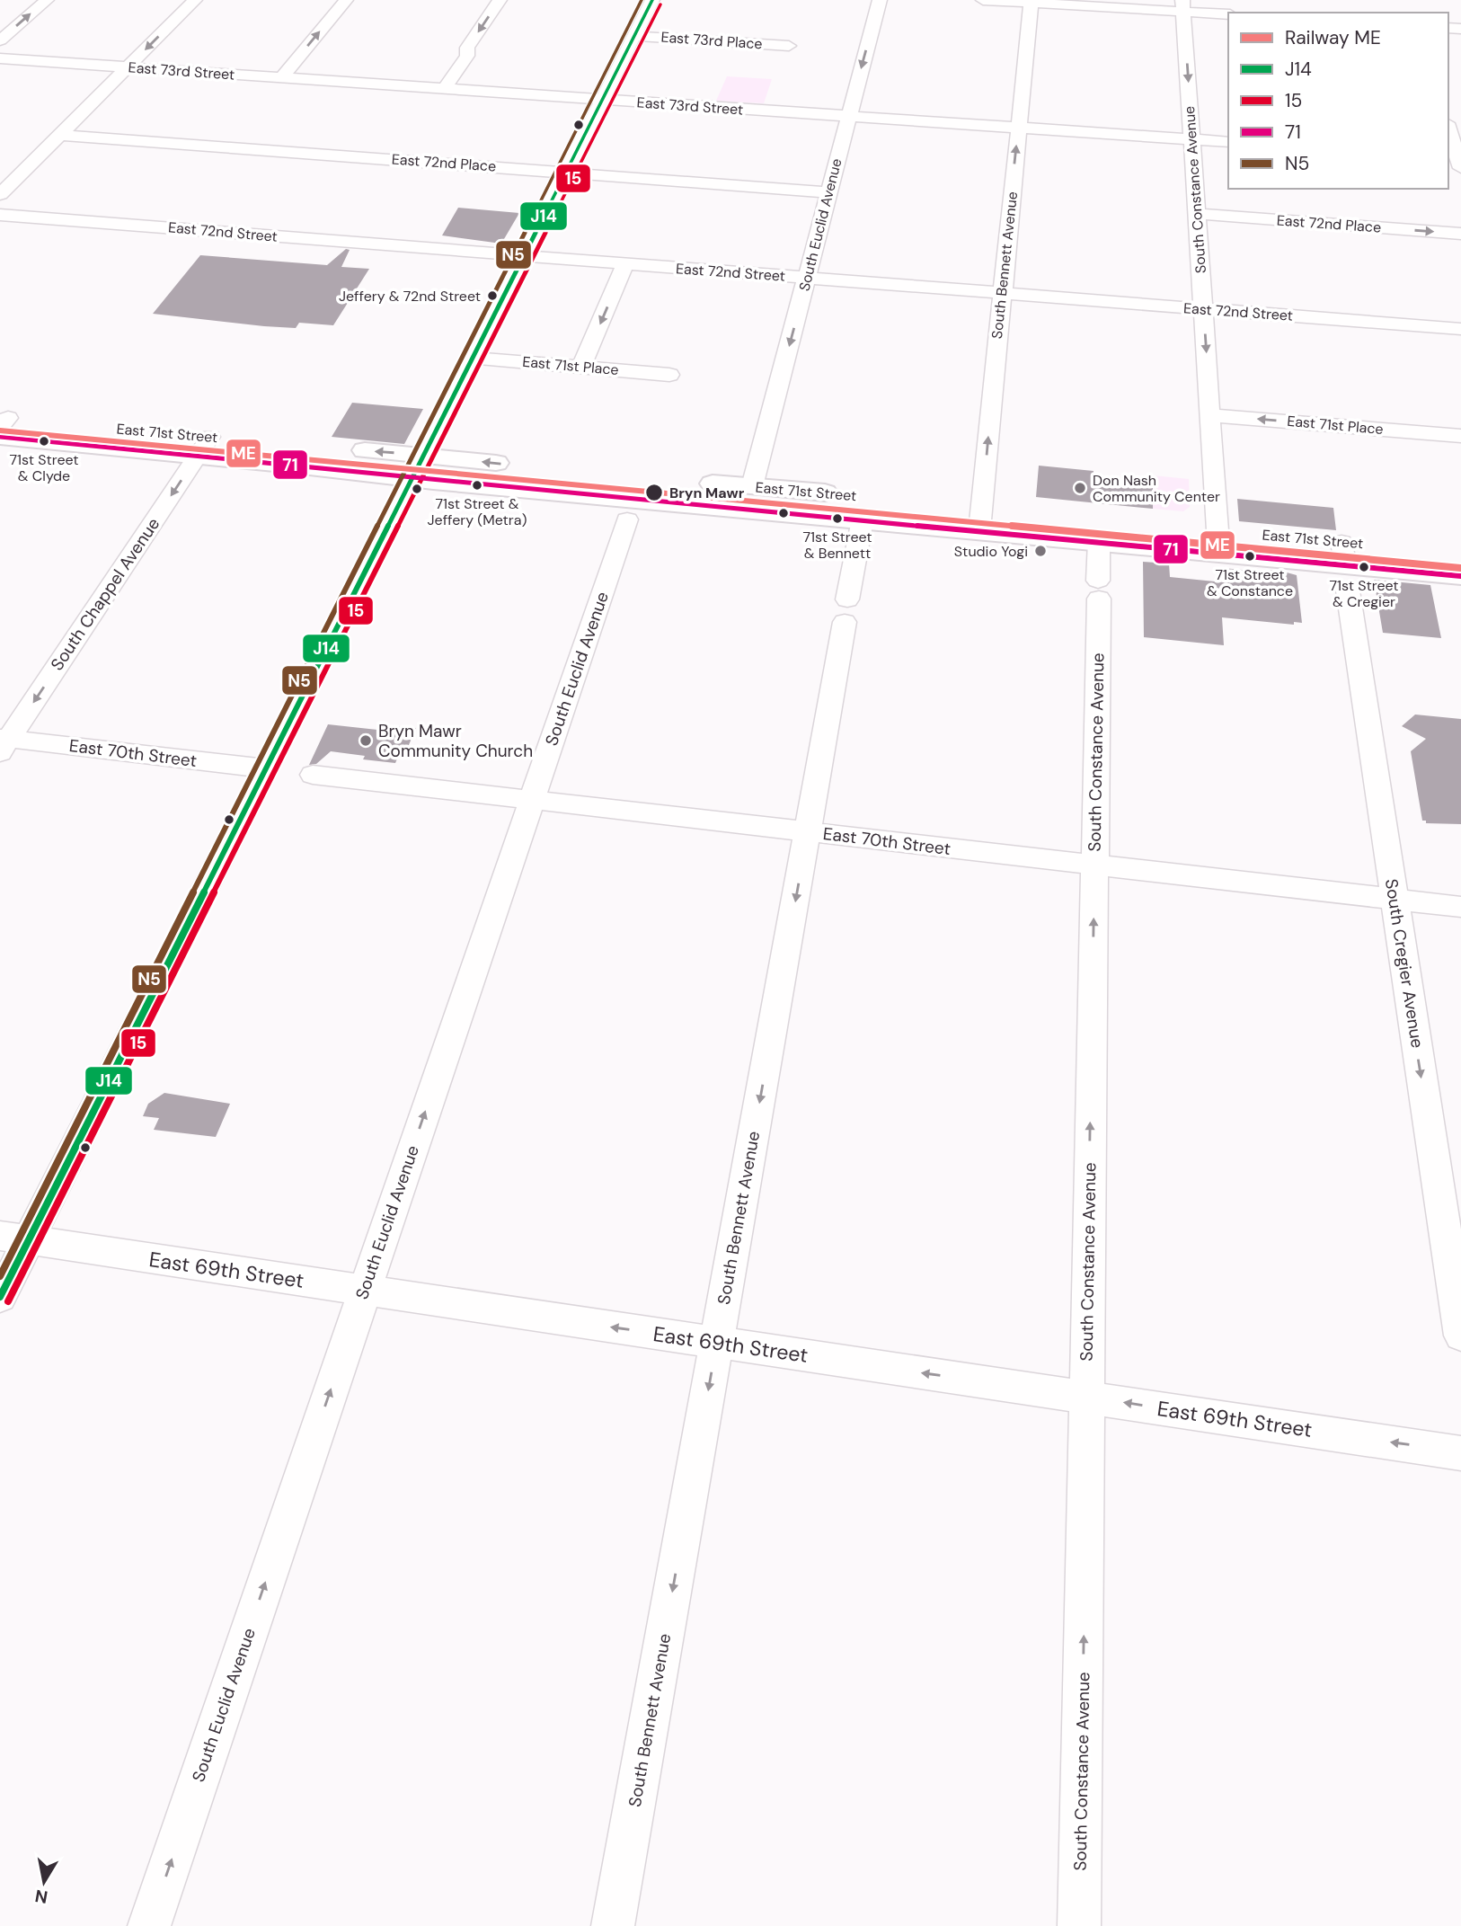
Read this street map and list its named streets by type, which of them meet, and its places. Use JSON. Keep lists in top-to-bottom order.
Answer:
{
  "streets": {
    "main road": ["East 71st Street"],
    "street": [
      "East 73rd Place",
      "East 73rd Street",
      "East 72nd Place",
      "South Constance Avenue",
      "South Euclid Avenue",
      "East 72nd Street",
      "South Bennett Avenue",
      "East 71st Place",
      "South Chappel Avenue",
      "East 70th Street",
      "South Cregier Avenue",
      "East 69th Street"
    ]
  },
  "crossings": [
    ["East 73rd Street", "South Constance Avenue"],
    ["East 73rd Street", "South Euclid Avenue"],
    ["East 73rd Street", "South Bennett Avenue"],
    ["East 72nd Place", "South Constance Avenue"],
    ["East 72nd Place", "South Euclid Avenue"],
    ["South Constance Avenue", "East 72nd Street"],
    ["South Constance Avenue", "East 71st Place"],
    ["South Constance Avenue", "East 71st Street"],
    ["South Constance Avenue", "East 70th Street"],
    ["South Constance Avenue", "East 69th Street"],
    ["South Euclid Avenue", "East 72nd Street"],
    ["South Euclid Avenue", "East 71st Street"],
    ["South Euclid Avenue", "East 70th Street"],
    ["South Euclid Avenue", "East 69th Street"],
    ["East 72nd Street", "South Bennett Avenue"],
    ["South Bennett Avenue", "East 71st Street"],
    ["South Bennett Avenue", "East 70th Street"],
    ["South Bennett Avenue", "East 69th Street"],
    ["East 71st Street", "South Chappel Avenue"],
    ["East 71st Street", "South Cregier Avenue"],
    ["South Chappel Avenue", "East 70th Street"],
    ["East 70th Street", "South Cregier Avenue"]
  ],
  "one_way": ["East 71st Place", "South Cregier Avenue", "East 69th Street"],
  "places": [
    "Jeffery & 72nd Street",
    "71st Street & Clyde",
    "71st Street & Jeffery (Metra)",
    "Don Nash Community Center",
    "Bryn Mawr",
    "71st Street & Bennett",
    "Studio Yogi",
    "71st Street & Constance",
    "71st Street & Cregier",
    "Bryn Mawr Community Church"
  ],
  "lines": [
    "transit line J14",
    "transit line N5",
    "transit line 15",
    "rail line ME",
    "transit line 71"
  ],
  "legend": [
    "Railway ME",
    "J14",
    "15",
    "71",
    "N5"
  ],
  "north": "bottom"
}
